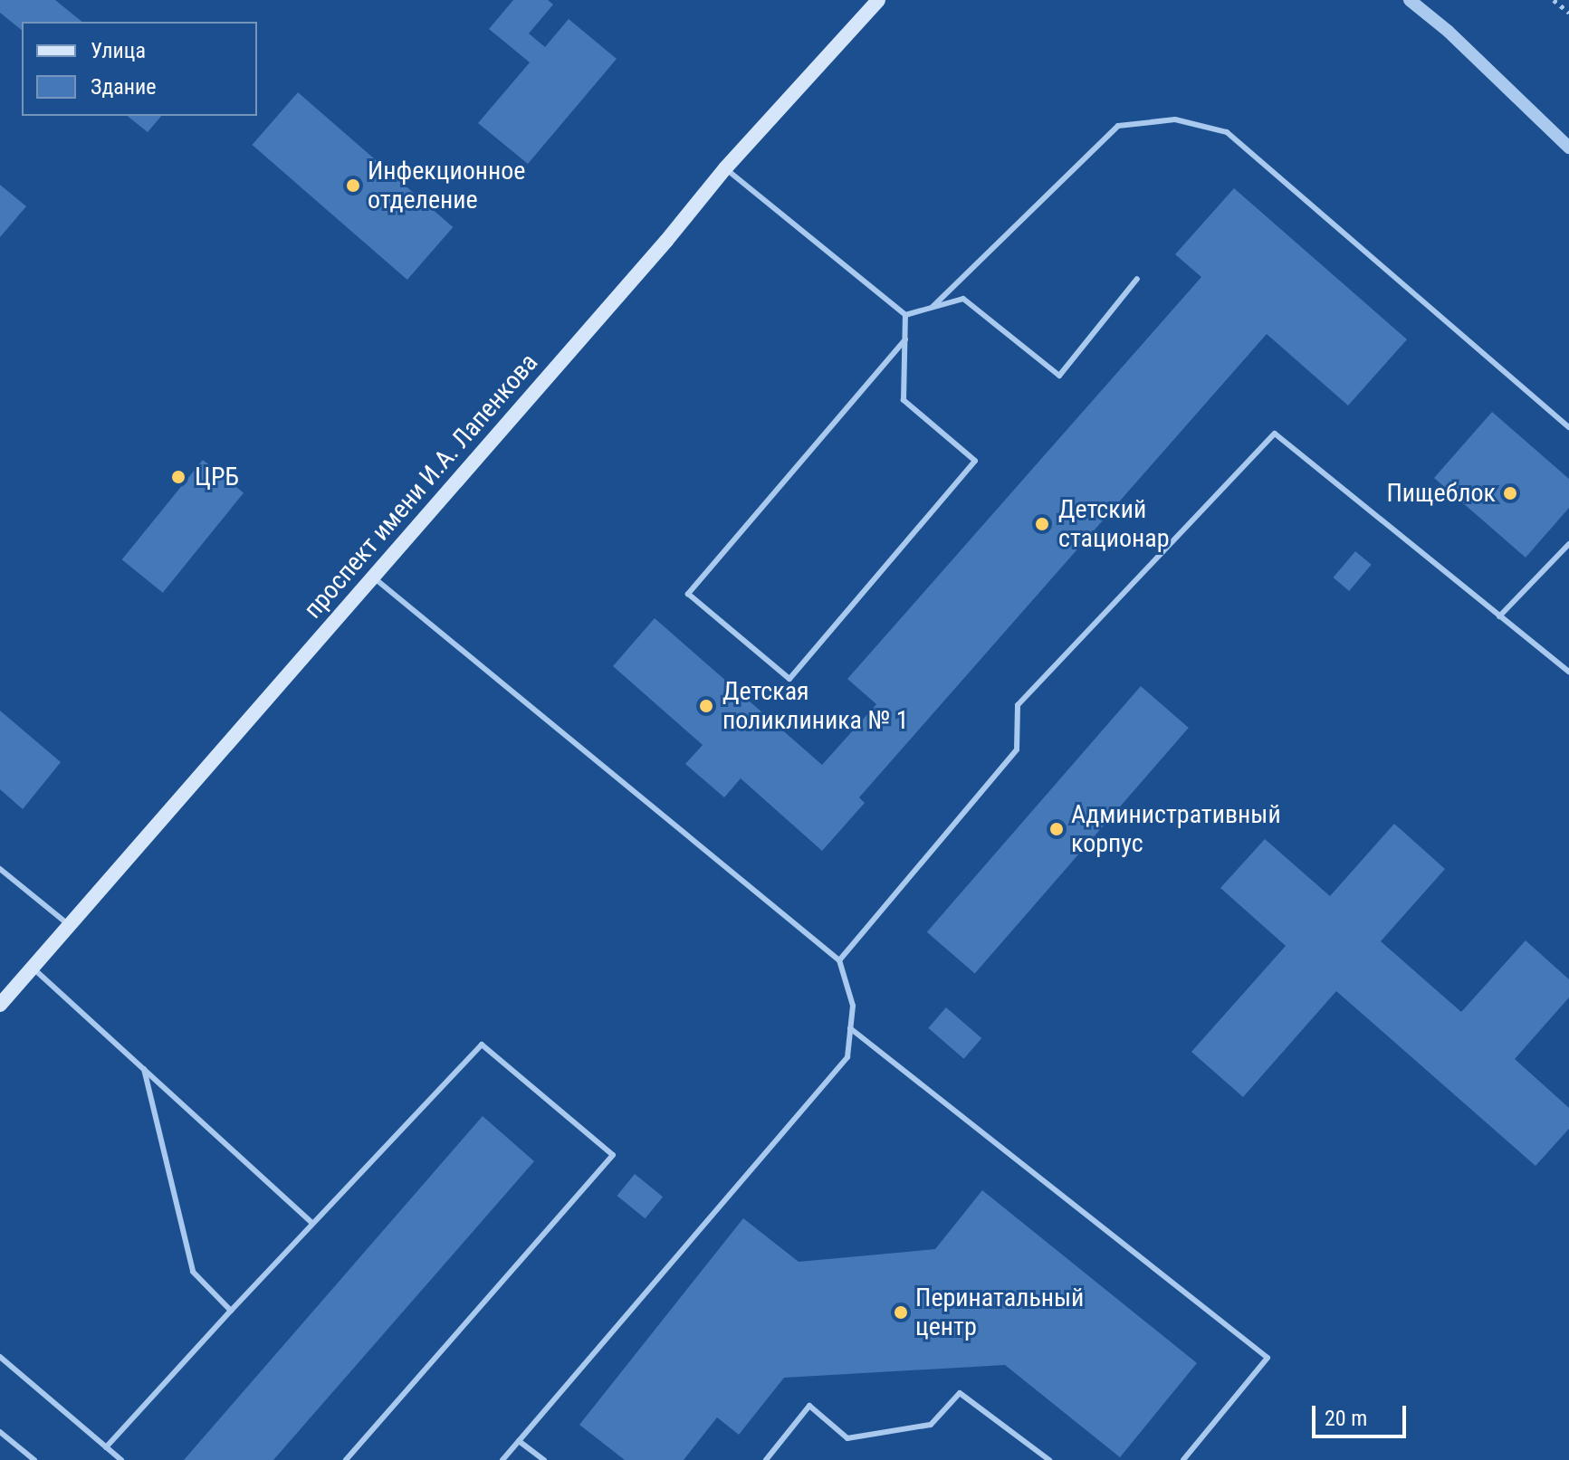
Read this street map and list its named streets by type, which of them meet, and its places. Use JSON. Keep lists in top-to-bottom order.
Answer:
{
  "streets": {
    "main road": ["проспект имени И.А. Лапенкова"]
  },
  "places": [
    "Инфекционное отделение",
    "ЦРБ",
    "Пищеблок",
    "Детский стационар",
    "Детская поликлиника № 1",
    "Административный корпус",
    "Перинатальный центр"
  ],
  "legend": ["Улица", "Здание"],
  "scale_bar": "20 m"
}
